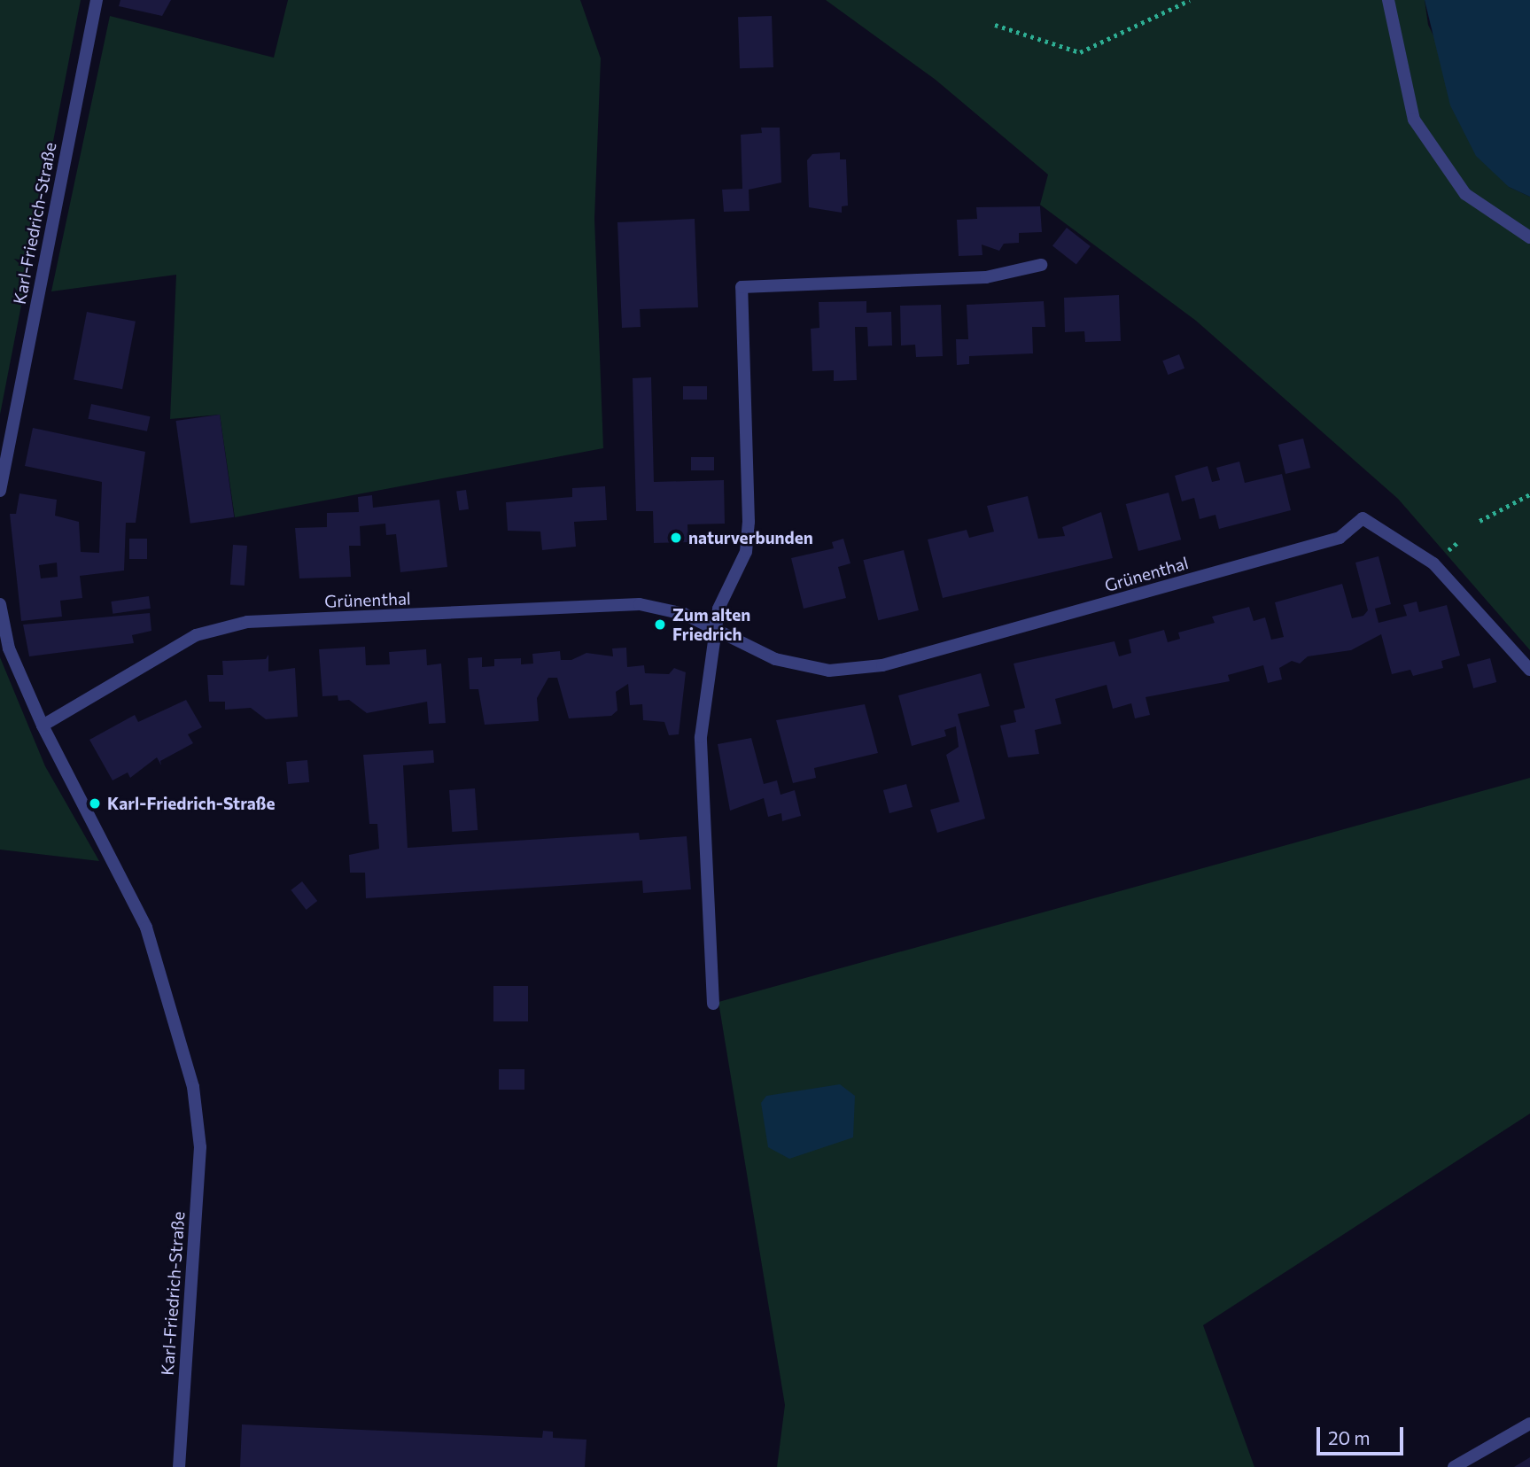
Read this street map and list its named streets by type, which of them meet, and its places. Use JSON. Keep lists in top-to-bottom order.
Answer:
{
  "streets": {
    "street": ["Karl-Friedrich-Straße", "Grünenthal"]
  },
  "crossings": [
    ["Karl-Friedrich-Straße", "Grünenthal"]
  ],
  "places": ["naturverbunden", "Zum alten Friedrich", "Karl-Friedrich-Straße"],
  "scale_bar": "20 m"
}
